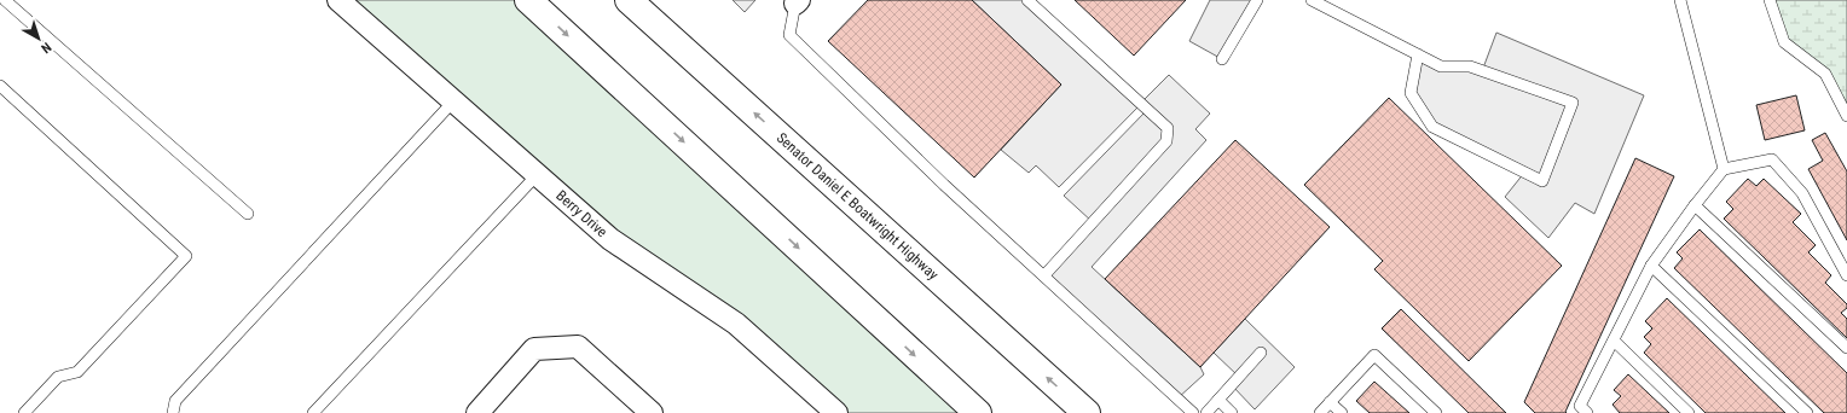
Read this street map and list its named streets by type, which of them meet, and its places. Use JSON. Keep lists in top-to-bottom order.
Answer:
{
  "streets": {
    "highway": ["Senator Daniel E Boatwright Highway"],
    "street": ["Berry Drive"]
  },
  "north": "bottom right"
}
